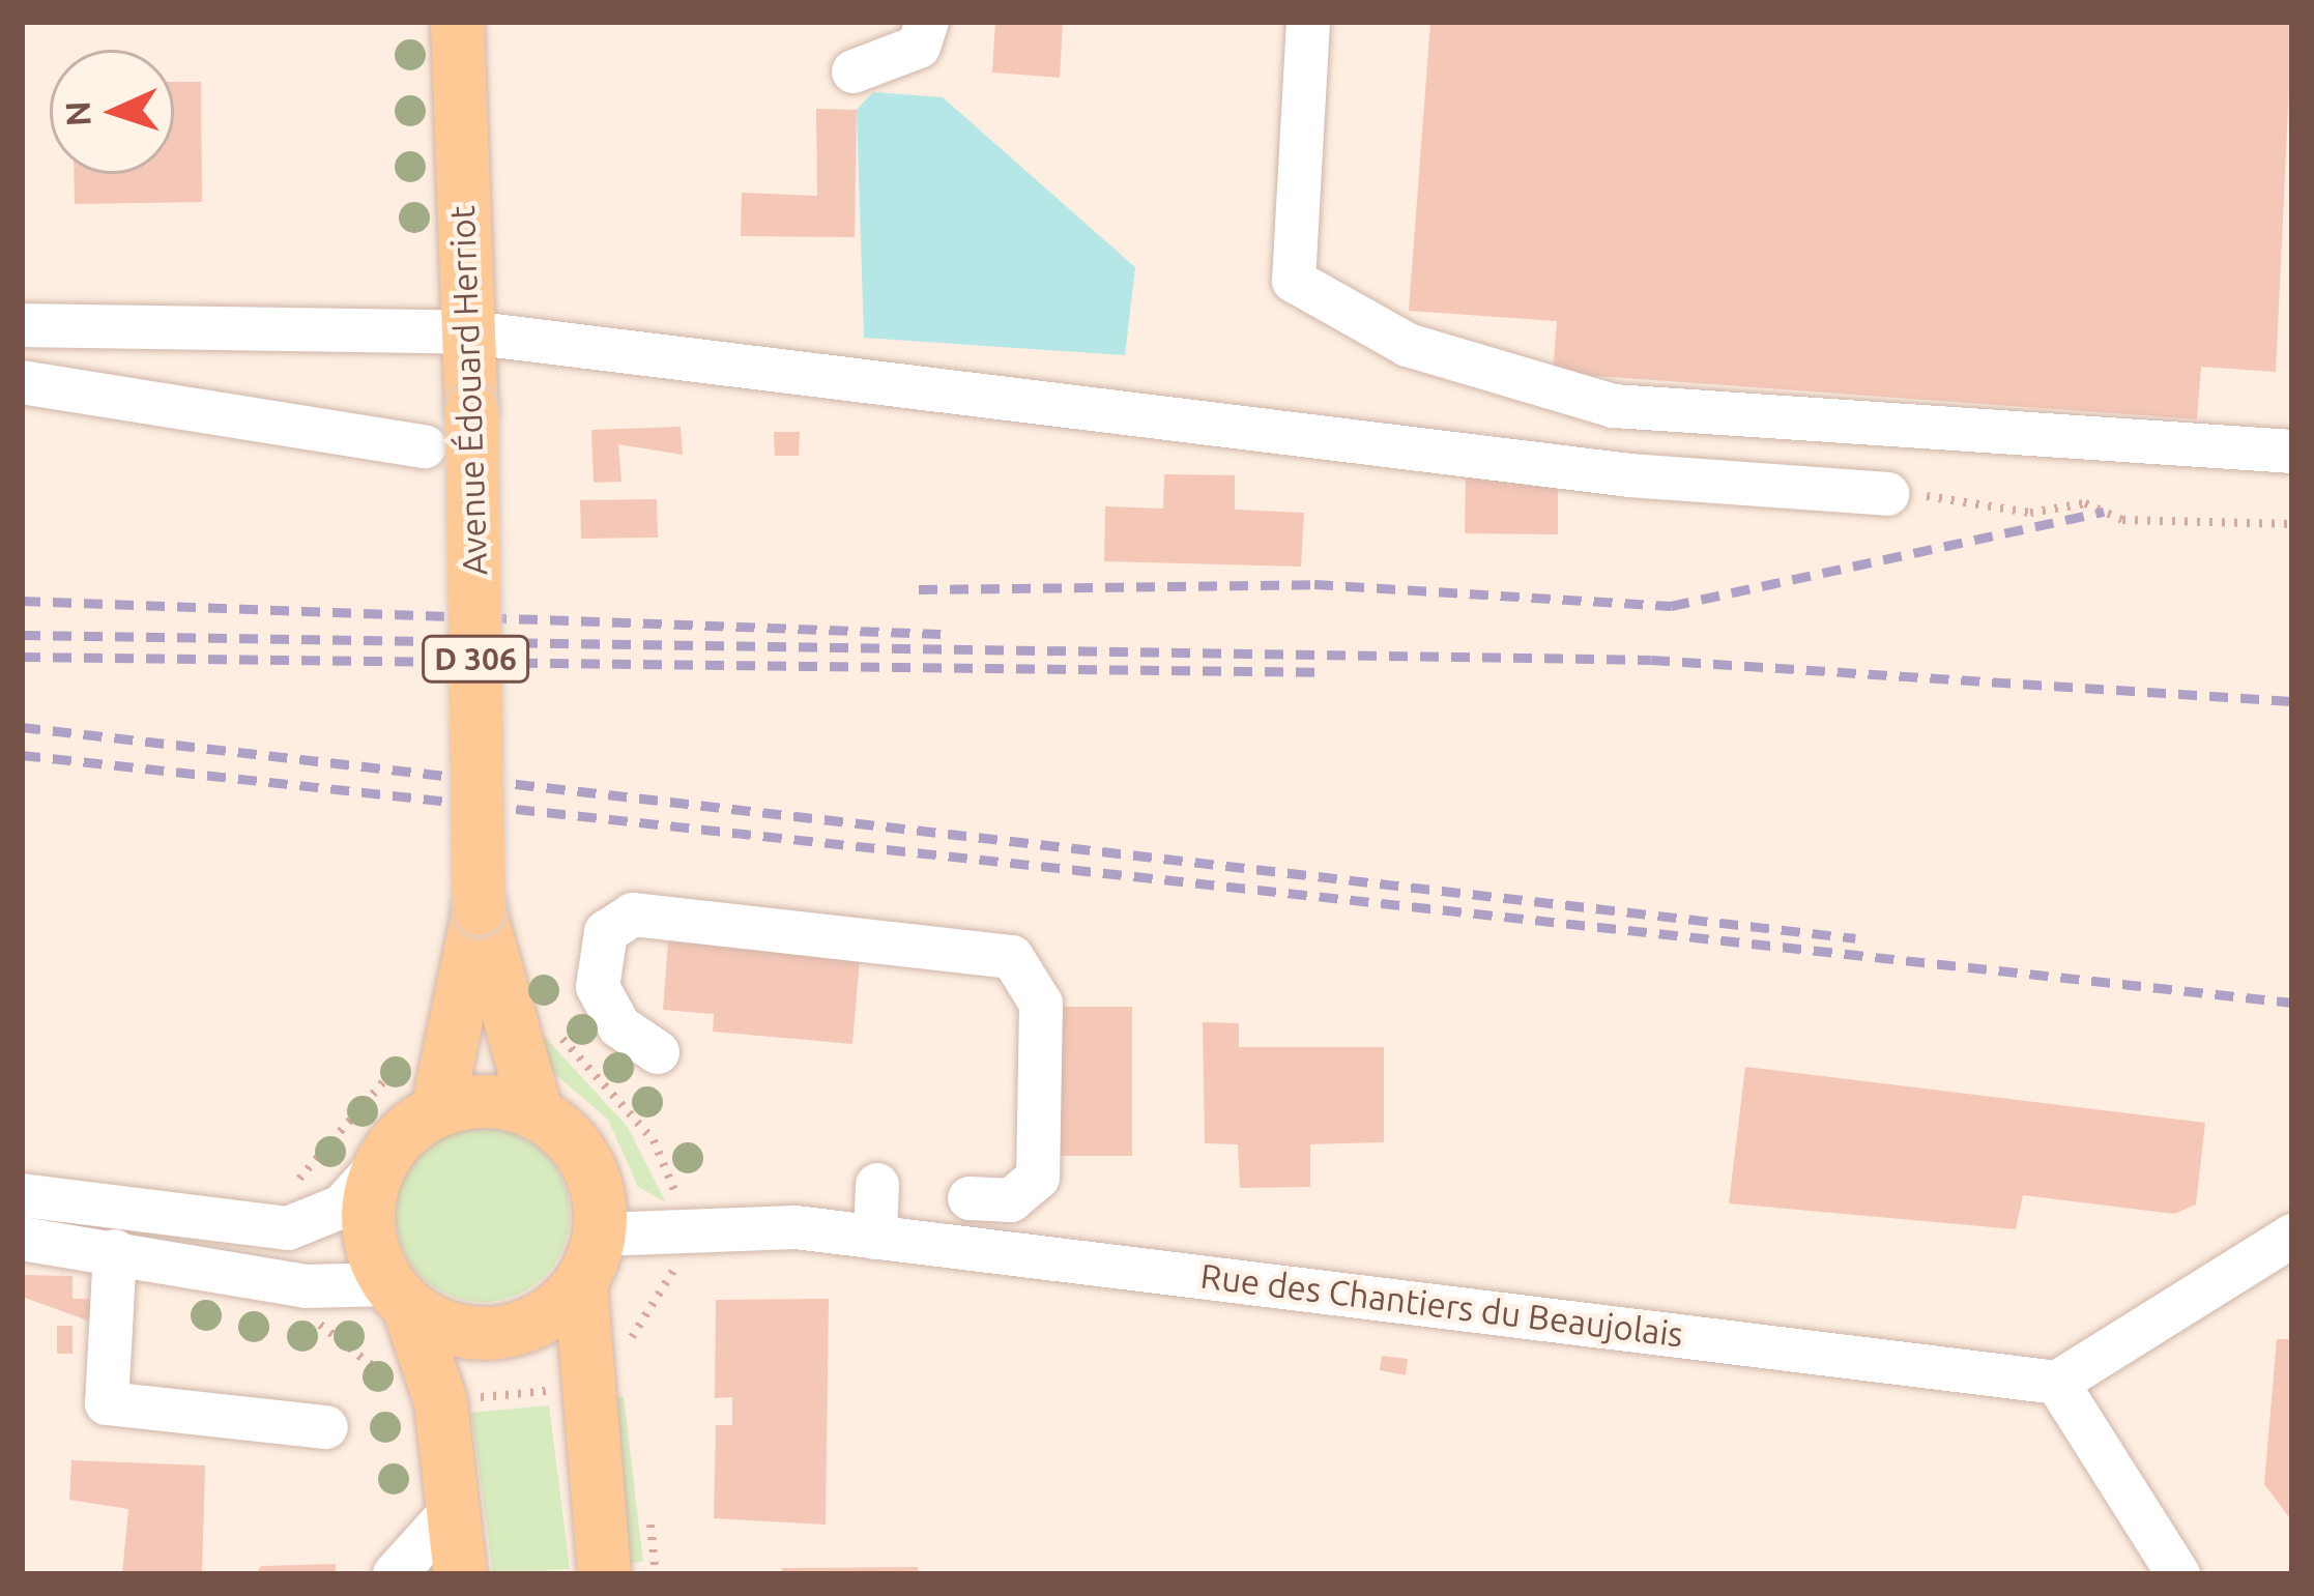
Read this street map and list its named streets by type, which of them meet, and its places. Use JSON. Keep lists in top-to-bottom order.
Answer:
{
  "streets": {
    "main road": ["Avenue Édouard Herriot", "D 306"],
    "street": ["Rue des Chantiers du Beaujolais"]
  },
  "crossings": [
    ["Avenue Édouard Herriot", "Rue des Chantiers du Beaujolais"]
  ],
  "north": "left"
}
